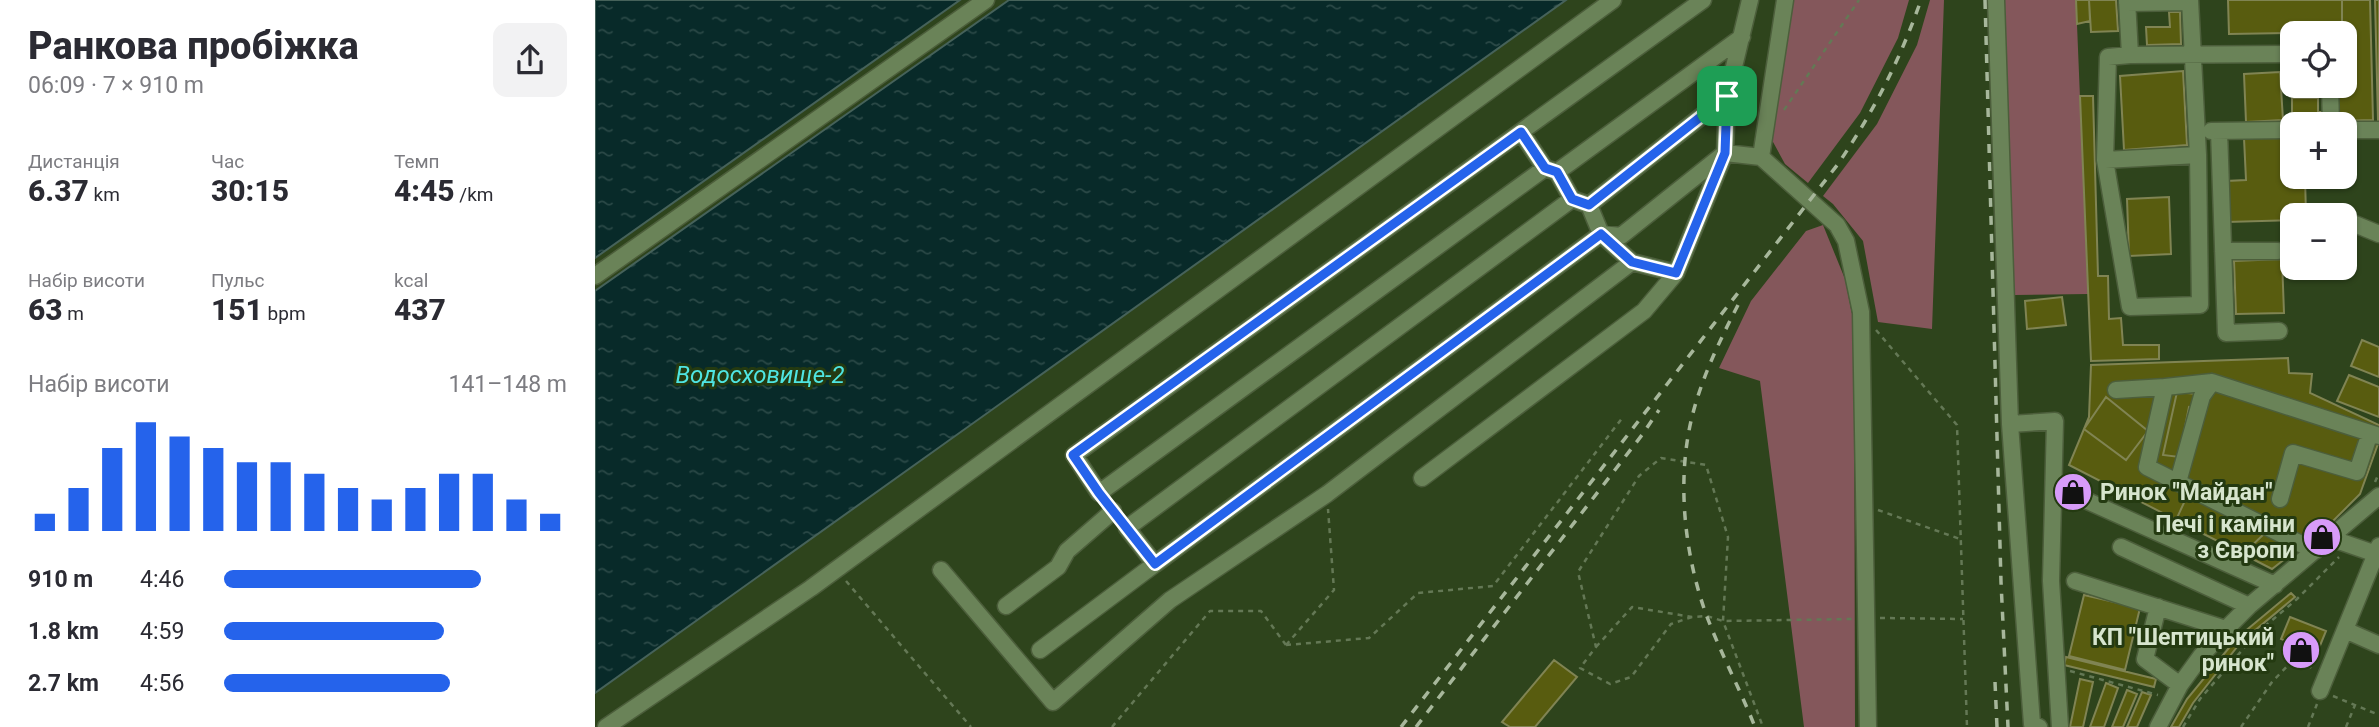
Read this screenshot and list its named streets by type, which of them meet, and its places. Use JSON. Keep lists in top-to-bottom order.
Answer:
{
  "water": ["Водосховище-2"],
  "places": {
    "shop": ["Ринок \"Майдан\"", "Печі і каміни з Європи", "КП \"Шептицький ринок\""]
  },
  "page": {
    "heading": ["Ранкова пробіжка", "06:09 · 7 × 910 m"],
    "map_buttons": ["+", "−"],
    "stats": [
      ["Дистанція", "6.37 km"],
      ["Час", "30:15"],
      ["Темп", "4:45 /km"],
      ["Набір висоти", "63 m"],
      ["Пульс", "151 bpm"],
      ["kcal", "437"]
    ],
    "chart": ["Набір висоти", "141–148 m"],
    "list": [
      {
        "name": "910 m",
        "note": "4:46"
      },
      {
        "name": "1.8 km",
        "note": "4:59"
      },
      {
        "name": "2.7 km",
        "note": "4:56"
      }
    ]
  }
}
